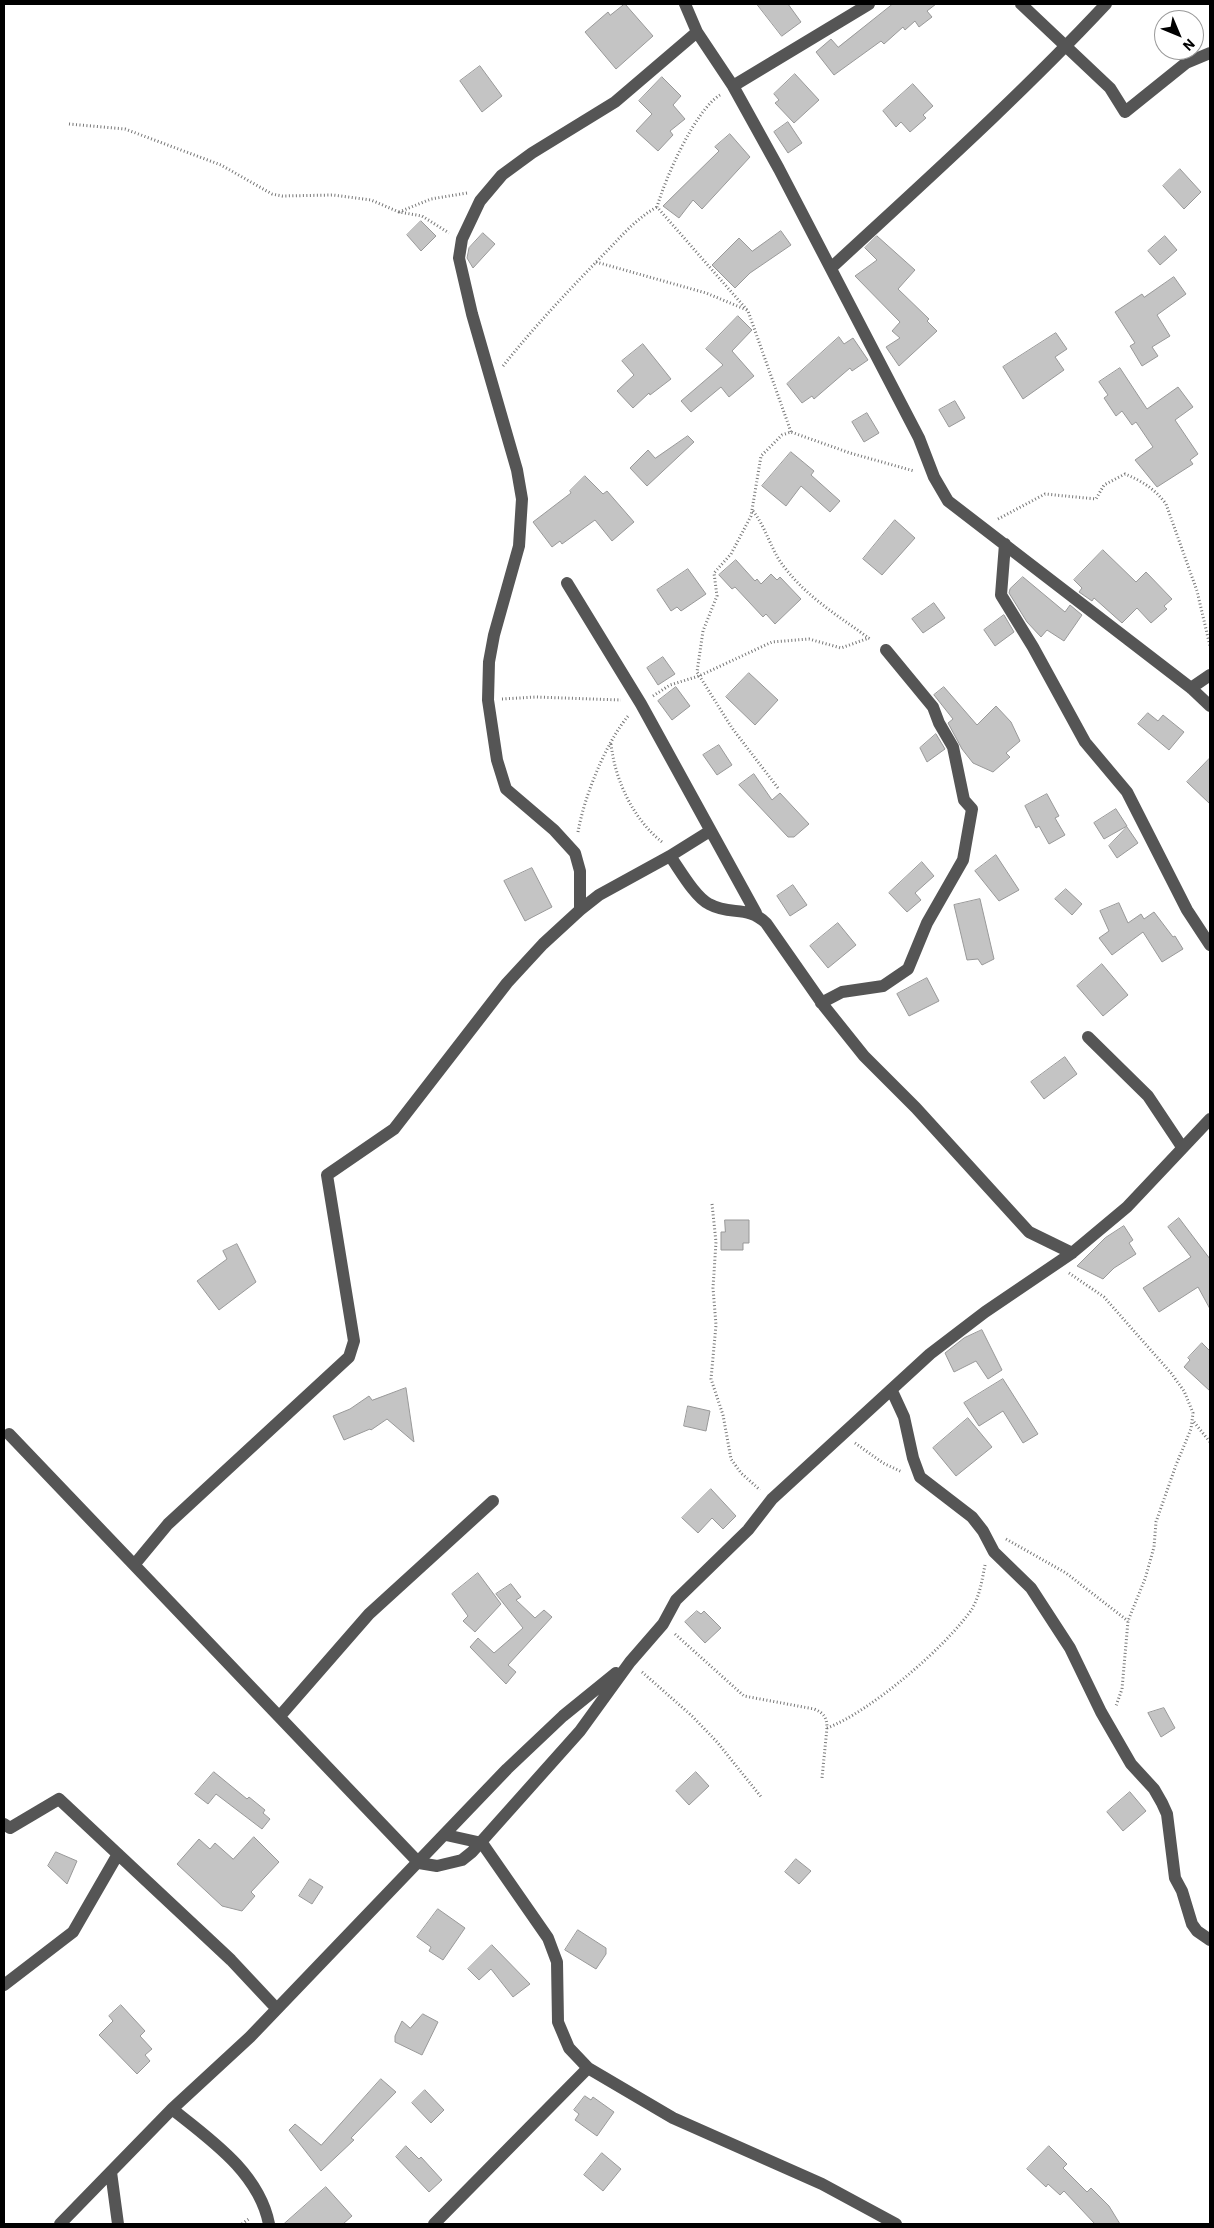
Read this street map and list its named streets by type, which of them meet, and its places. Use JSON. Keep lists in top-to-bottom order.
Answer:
{
  "north": "bottom right"
}
